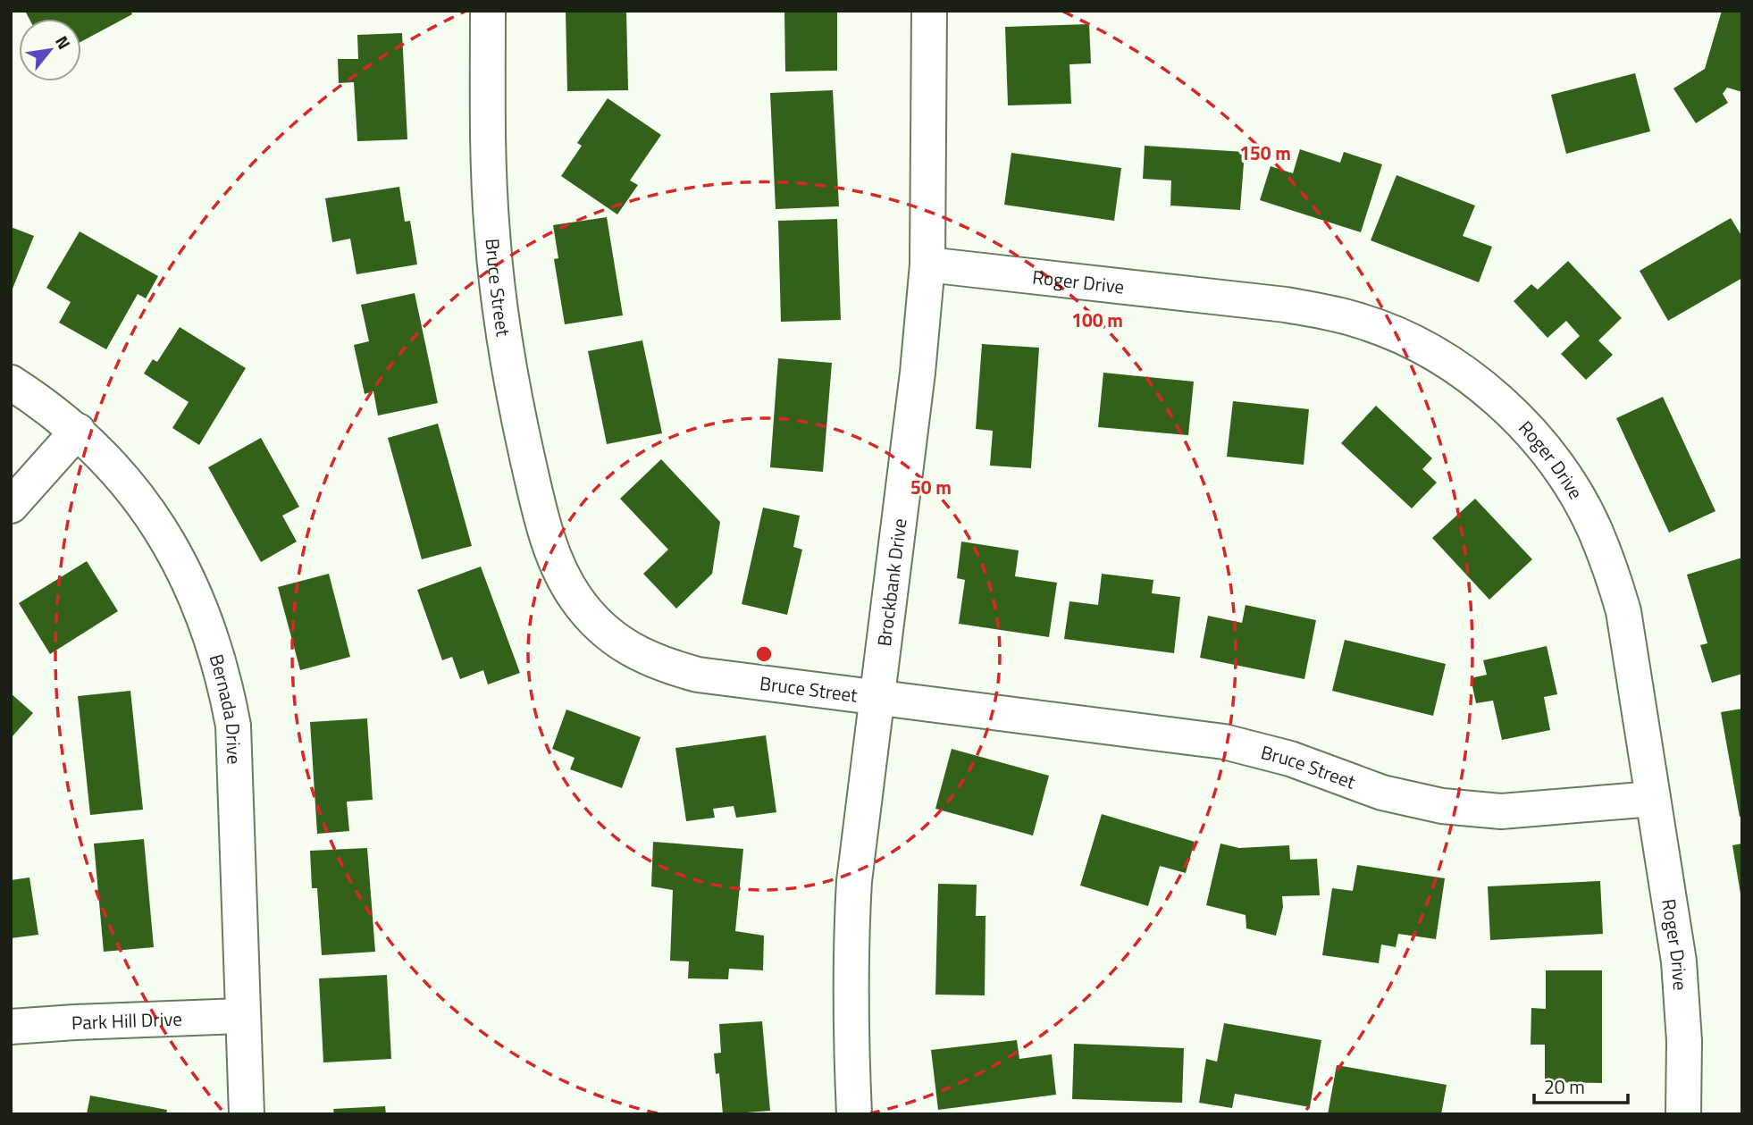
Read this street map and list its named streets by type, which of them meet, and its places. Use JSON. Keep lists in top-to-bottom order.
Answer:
{
  "streets": {
    "street": [
      "Roger Drive",
      "Bruce Street",
      "Brockbank Drive",
      "Bernada Drive",
      "Park Hill Drive"
    ]
  },
  "crossings": [
    ["Roger Drive", "Bruce Street"],
    ["Roger Drive", "Brockbank Drive"],
    ["Bruce Street", "Brockbank Drive"],
    ["Bernada Drive", "Park Hill Drive"]
  ],
  "scale_bar": "20 m",
  "north": "top right",
  "rings": ["150 m", "100 m", "50 m"]
}
